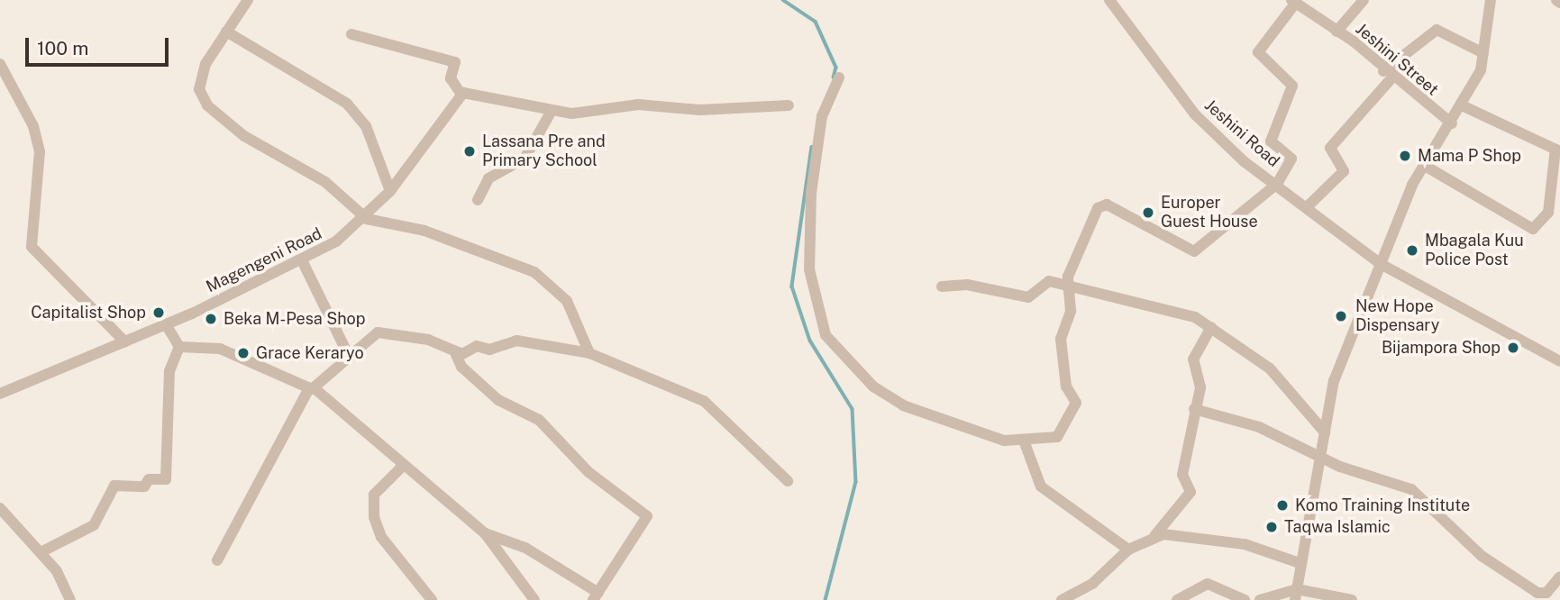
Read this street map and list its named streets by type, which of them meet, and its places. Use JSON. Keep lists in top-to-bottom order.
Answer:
{
  "streets": {
    "street": ["Jeshini Street", "Jeshini Road", "Magengeni Road"]
  },
  "places": [
    "Lassana Pre and Primary School",
    "Mama P Shop",
    "Europer Guest House",
    "Mbagala Kuu Police Post",
    "Capitalist Shop",
    "New Hope Dispensary",
    "Beka M-Pesa Shop",
    "Bijampora Shop",
    "Grace Keraryo",
    "Komo Training Institute",
    "Taqwa Islamic"
  ],
  "scale_bar": "100 m"
}
